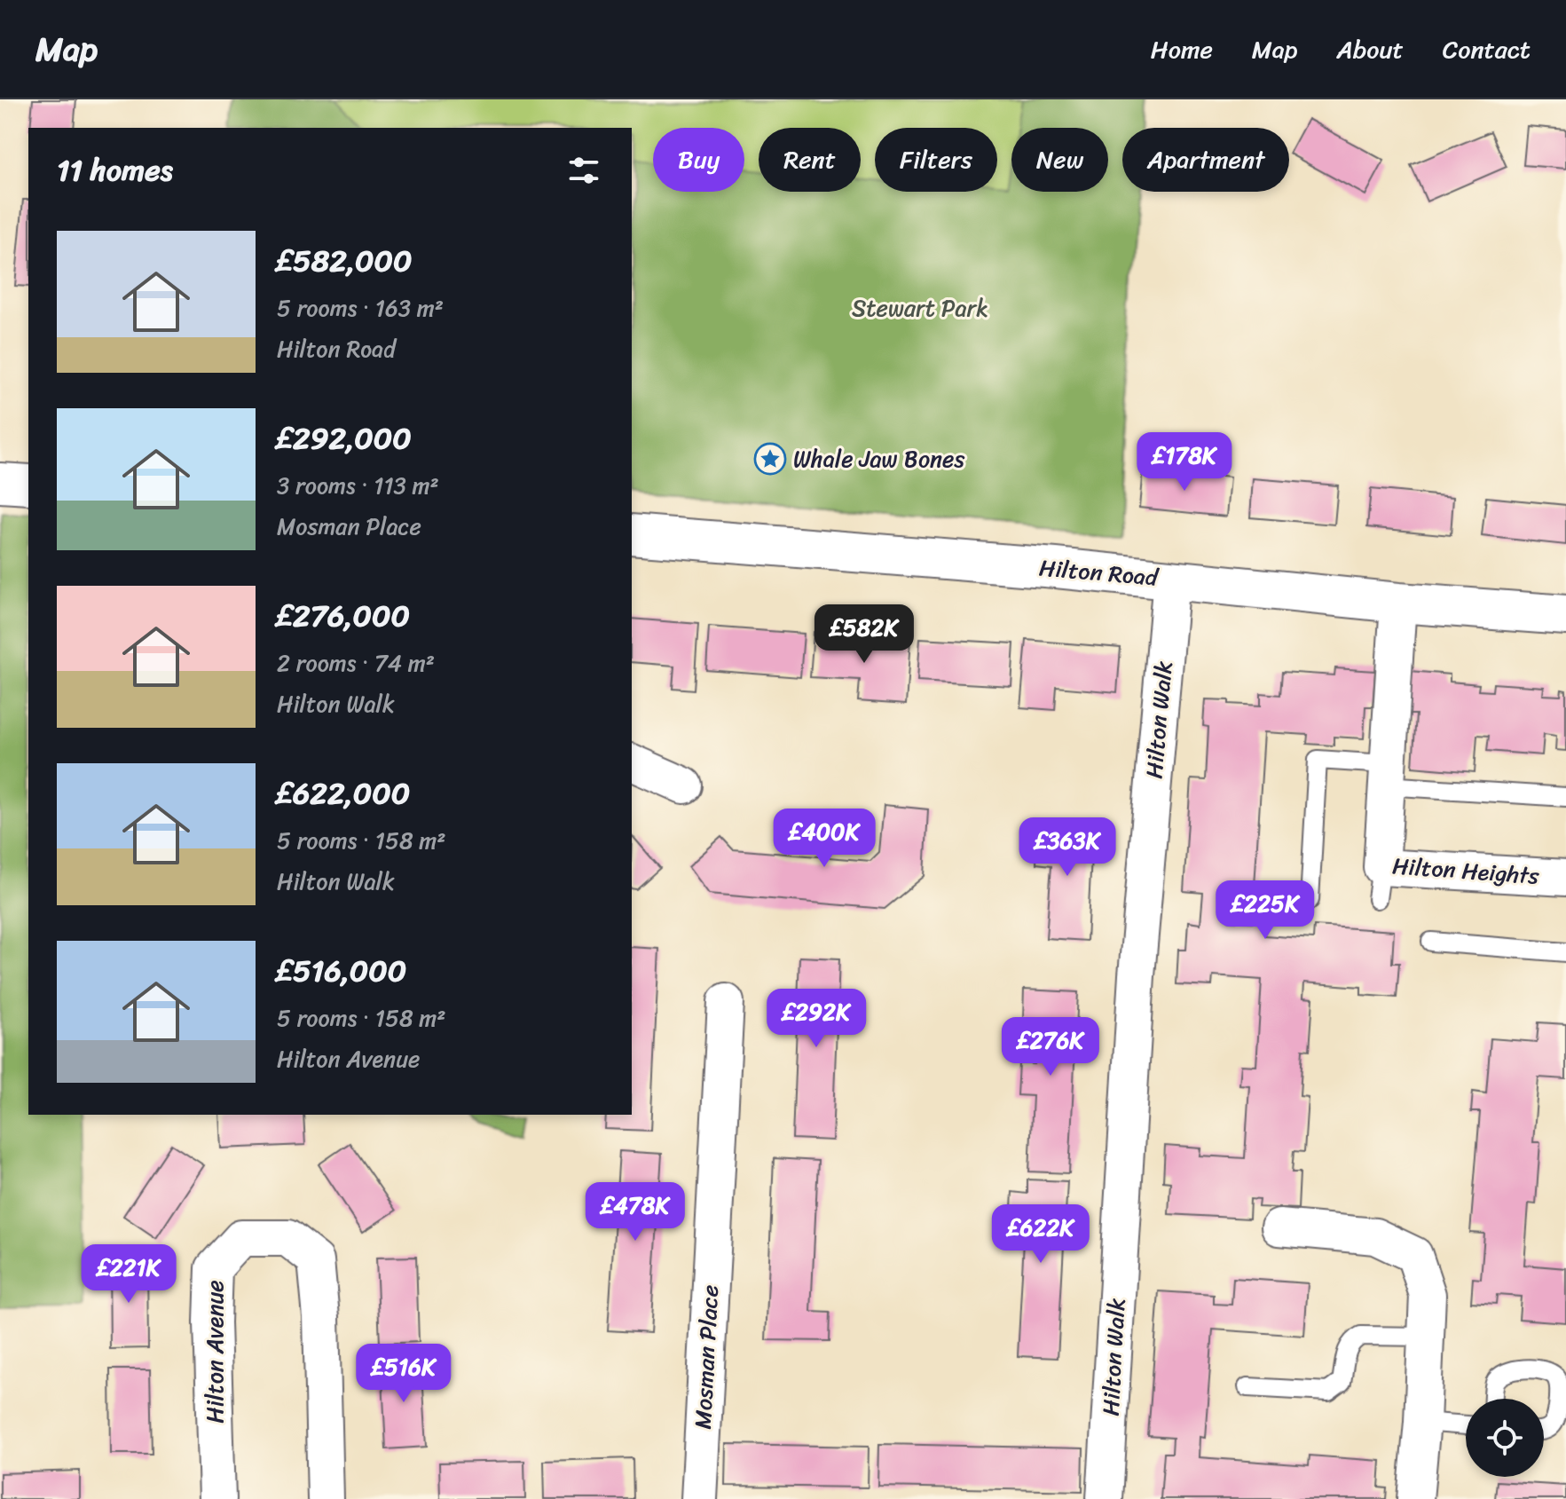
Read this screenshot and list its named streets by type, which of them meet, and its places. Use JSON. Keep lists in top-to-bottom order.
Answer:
{
  "streets": {
    "street": [
      "Hilton Road",
      "Hilton Walk",
      "Hilton Heights",
      "Hilton Avenue",
      "Mosman Place"
    ]
  },
  "crossings": [
    ["Hilton Road", "Hilton Walk"],
    ["Hilton Road", "Hilton Heights"]
  ],
  "parks": ["Stewart Park"],
  "places": {
    "place": ["Whale Jaw Bones"]
  },
  "page": {
    "header": "Map",
    "nav": [
      "Home",
      "Map",
      "About",
      "Contact"
    ],
    "chip": [
      "Buy",
      "Rent",
      "Filters",
      "New",
      "Apartment"
    ],
    "heading": "11 homes",
    "list": [
      {
        "name": "£582,000",
        "note": "5 rooms · 163 m² · Hilton Road"
      },
      {
        "name": "£292,000",
        "note": "3 rooms · 113 m² · Mosman Place"
      },
      {
        "name": "£276,000",
        "note": "2 rooms · 74 m² · Hilton Walk"
      },
      {
        "name": "£622,000",
        "note": "5 rooms · 158 m² · Hilton Walk"
      },
      {
        "name": "£516,000",
        "note": "5 rooms · 158 m² · Hilton Avenue"
      }
    ],
    "price": [
      "£178K",
      "£582K",
      "£400K",
      "£363K",
      "£225K",
      "£292K",
      "£276K",
      "£478K",
      "£622K",
      "£221K",
      "£516K"
    ]
  }
}
